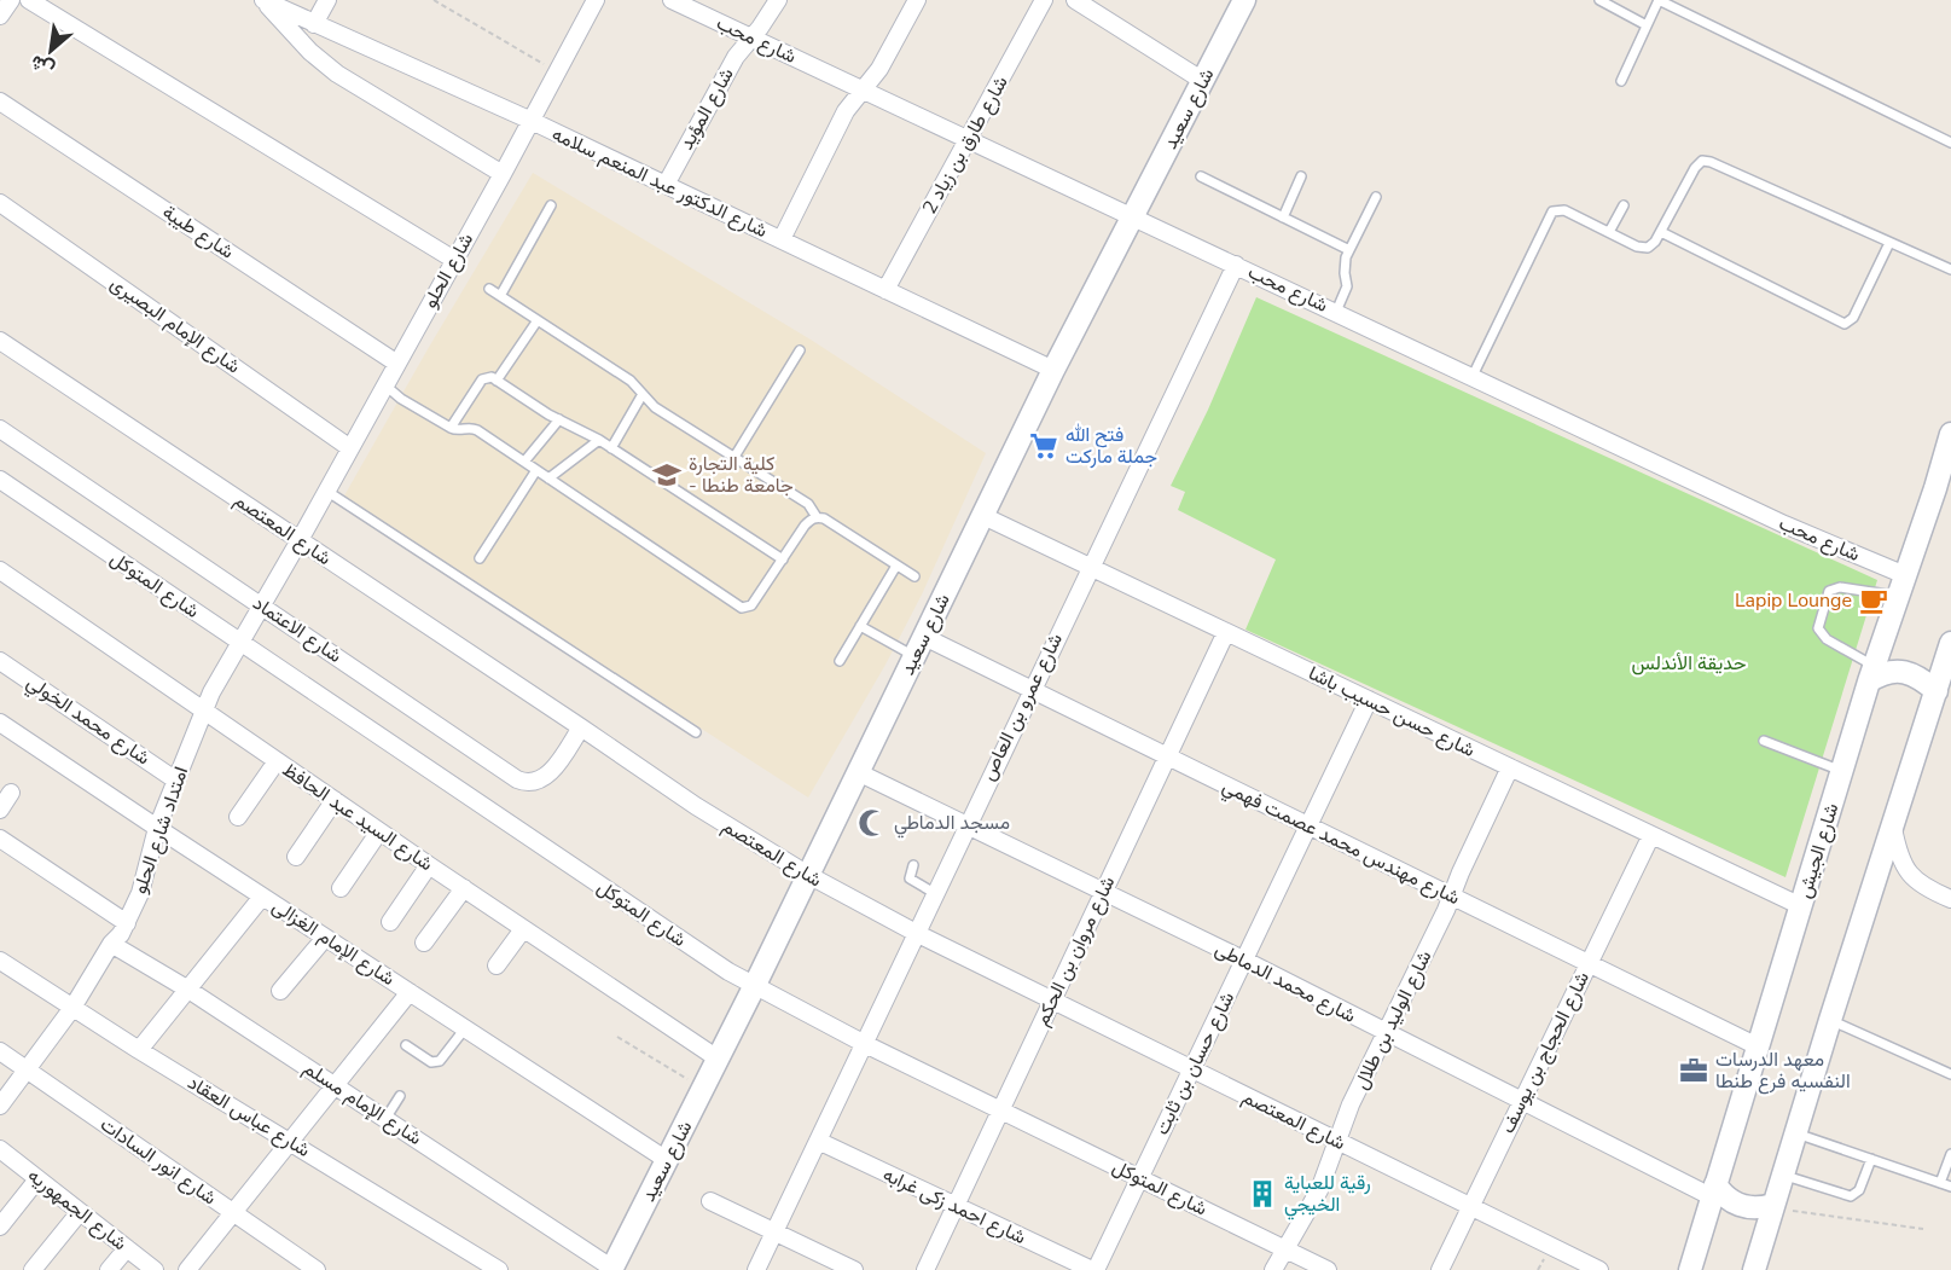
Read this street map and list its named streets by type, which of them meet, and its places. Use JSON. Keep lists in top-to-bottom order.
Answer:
{
  "streets": {
    "main road": ["شارع سعيد", "شارع الجيش"],
    "street": [
      "شارع محب",
      "شارع المؤيد",
      "شارع طارق بن زياد 2",
      "شارع الدكتور عبد المنعم سلامه",
      "شارع طيبة",
      "شارع الحلو",
      "شارع الإمام البصيرى",
      "شارع المعتصم",
      "شارع المتوكل",
      "شارع الاعتماد",
      "شارع عمرو بن العاص",
      "شارع حسن حسيب باشا",
      "شارع محمد الخولي",
      "شارع السيد عبد الحافظ",
      "امتداد شارع الحلو",
      "شارع مهندس محمد عصمت فهمي",
      "شارع الإمام الغزالى",
      "شارع مروان بن الحكم",
      "شارع محمد الدماطى",
      "شارع الوليد بن طلال",
      "شارع الحجاج بن يوسف",
      "شارع حسان بن ثابت",
      "شارع الإمام مسلم",
      "شارع عباس العقاد",
      "شارع انور السادات",
      "شارع احمد زكى غرابه",
      "شارع الجمهوريه"
    ]
  },
  "crossings": [
    ["شارع محب", "شارع المؤيد"],
    ["شارع محب", "شارع سعيد"],
    ["شارع محب", "شارع طارق بن زياد 2"],
    ["شارع محب", "شارع عمرو بن العاص"],
    ["شارع محب", "شارع الجيش"],
    ["شارع المؤيد", "شارع الدكتور عبد المنعم سلامه"],
    ["شارع سعيد", "شارع الدكتور عبد المنعم سلامه"],
    ["شارع سعيد", "شارع المعتصم"],
    ["شارع سعيد", "شارع المتوكل"],
    ["شارع سعيد", "شارع حسن حسيب باشا"],
    ["شارع سعيد", "شارع السيد عبد الحافظ"],
    ["شارع سعيد", "شارع مهندس محمد عصمت فهمي"],
    ["شارع سعيد", "شارع الإمام الغزالى"],
    ["شارع سعيد", "شارع محمد الدماطى"],
    ["شارع سعيد", "شارع الإمام مسلم"],
    ["شارع طارق بن زياد 2", "شارع الدكتور عبد المنعم سلامه"],
    ["شارع الدكتور عبد المنعم سلامه", "شارع الحلو"],
    ["شارع طيبة", "شارع الحلو"],
    ["شارع الحلو", "شارع الإمام البصيرى"],
    ["شارع الحلو", "شارع المعتصم"],
    ["شارع الحلو", "امتداد شارع الحلو"],
    ["شارع المعتصم", "شارع الاعتماد"],
    ["شارع المعتصم", "شارع عمرو بن العاص"],
    ["شارع المعتصم", "امتداد شارع الحلو"],
    ["شارع المعتصم", "شارع مروان بن الحكم"],
    ["شارع المعتصم", "شارع الوليد بن طلال"],
    ["شارع المعتصم", "شارع الحجاج بن يوسف"],
    ["شارع المعتصم", "شارع حسان بن ثابت"],
    ["شارع المتوكل", "شارع عمرو بن العاص"],
    ["شارع المتوكل", "امتداد شارع الحلو"],
    ["شارع المتوكل", "شارع مروان بن الحكم"],
    ["شارع المتوكل", "شارع الوليد بن طلال"],
    ["شارع المتوكل", "شارع حسان بن ثابت"],
    ["شارع الاعتماد", "امتداد شارع الحلو"],
    ["شارع عمرو بن العاص", "شارع حسن حسيب باشا"],
    ["شارع عمرو بن العاص", "شارع مهندس محمد عصمت فهمي"],
    ["شارع عمرو بن العاص", "شارع محمد الدماطى"],
    ["شارع عمرو بن العاص", "شارع احمد زكى غرابه"],
    ["شارع حسن حسيب باشا", "شارع الجيش"],
    ["شارع حسن حسيب باشا", "شارع مروان بن الحكم"],
    ["شارع حسن حسيب باشا", "شارع الوليد بن طلال"],
    ["شارع حسن حسيب باشا", "شارع الحجاج بن يوسف"],
    ["شارع حسن حسيب باشا", "شارع حسان بن ثابت"],
    ["شارع محمد الخولي", "امتداد شارع الحلو"],
    ["شارع السيد عبد الحافظ", "امتداد شارع الحلو"],
    ["امتداد شارع الحلو", "شارع الإمام الغزالى"],
    ["امتداد شارع الحلو", "شارع الإمام مسلم"],
    ["امتداد شارع الحلو", "شارع عباس العقاد"],
    ["امتداد شارع الحلو", "شارع انور السادات"],
    ["شارع مهندس محمد عصمت فهمي", "شارع الجيش"],
    ["شارع مهندس محمد عصمت فهمي", "شارع مروان بن الحكم"],
    ["شارع مهندس محمد عصمت فهمي", "شارع الوليد بن طلال"],
    ["شارع مهندس محمد عصمت فهمي", "شارع الحجاج بن يوسف"],
    ["شارع مهندس محمد عصمت فهمي", "شارع حسان بن ثابت"],
    ["شارع الجيش", "شارع محمد الدماطى"],
    ["شارع مروان بن الحكم", "شارع محمد الدماطى"],
    ["شارع مروان بن الحكم", "شارع احمد زكى غرابه"],
    ["شارع محمد الدماطى", "شارع الوليد بن طلال"],
    ["شارع محمد الدماطى", "شارع الحجاج بن يوسف"],
    ["شارع محمد الدماطى", "شارع حسان بن ثابت"],
    ["شارع حسان بن ثابت", "شارع احمد زكى غرابه"]
  ],
  "parks": ["حديقة الأندلس"],
  "places": {
    "supermarket": ["فتح الله جملة ماركت"],
    "school or university": ["كلية التجارة - جامعة طنطا"],
    "cafe": ["Lapip Lounge"],
    "mosque": ["مسجد الدماطي"],
    "office": ["معهد الدرسات النفسيه فرع طنطا"],
    "building": ["رقية للعباية الخيجي"]
  },
  "north": "bottom left"
}
